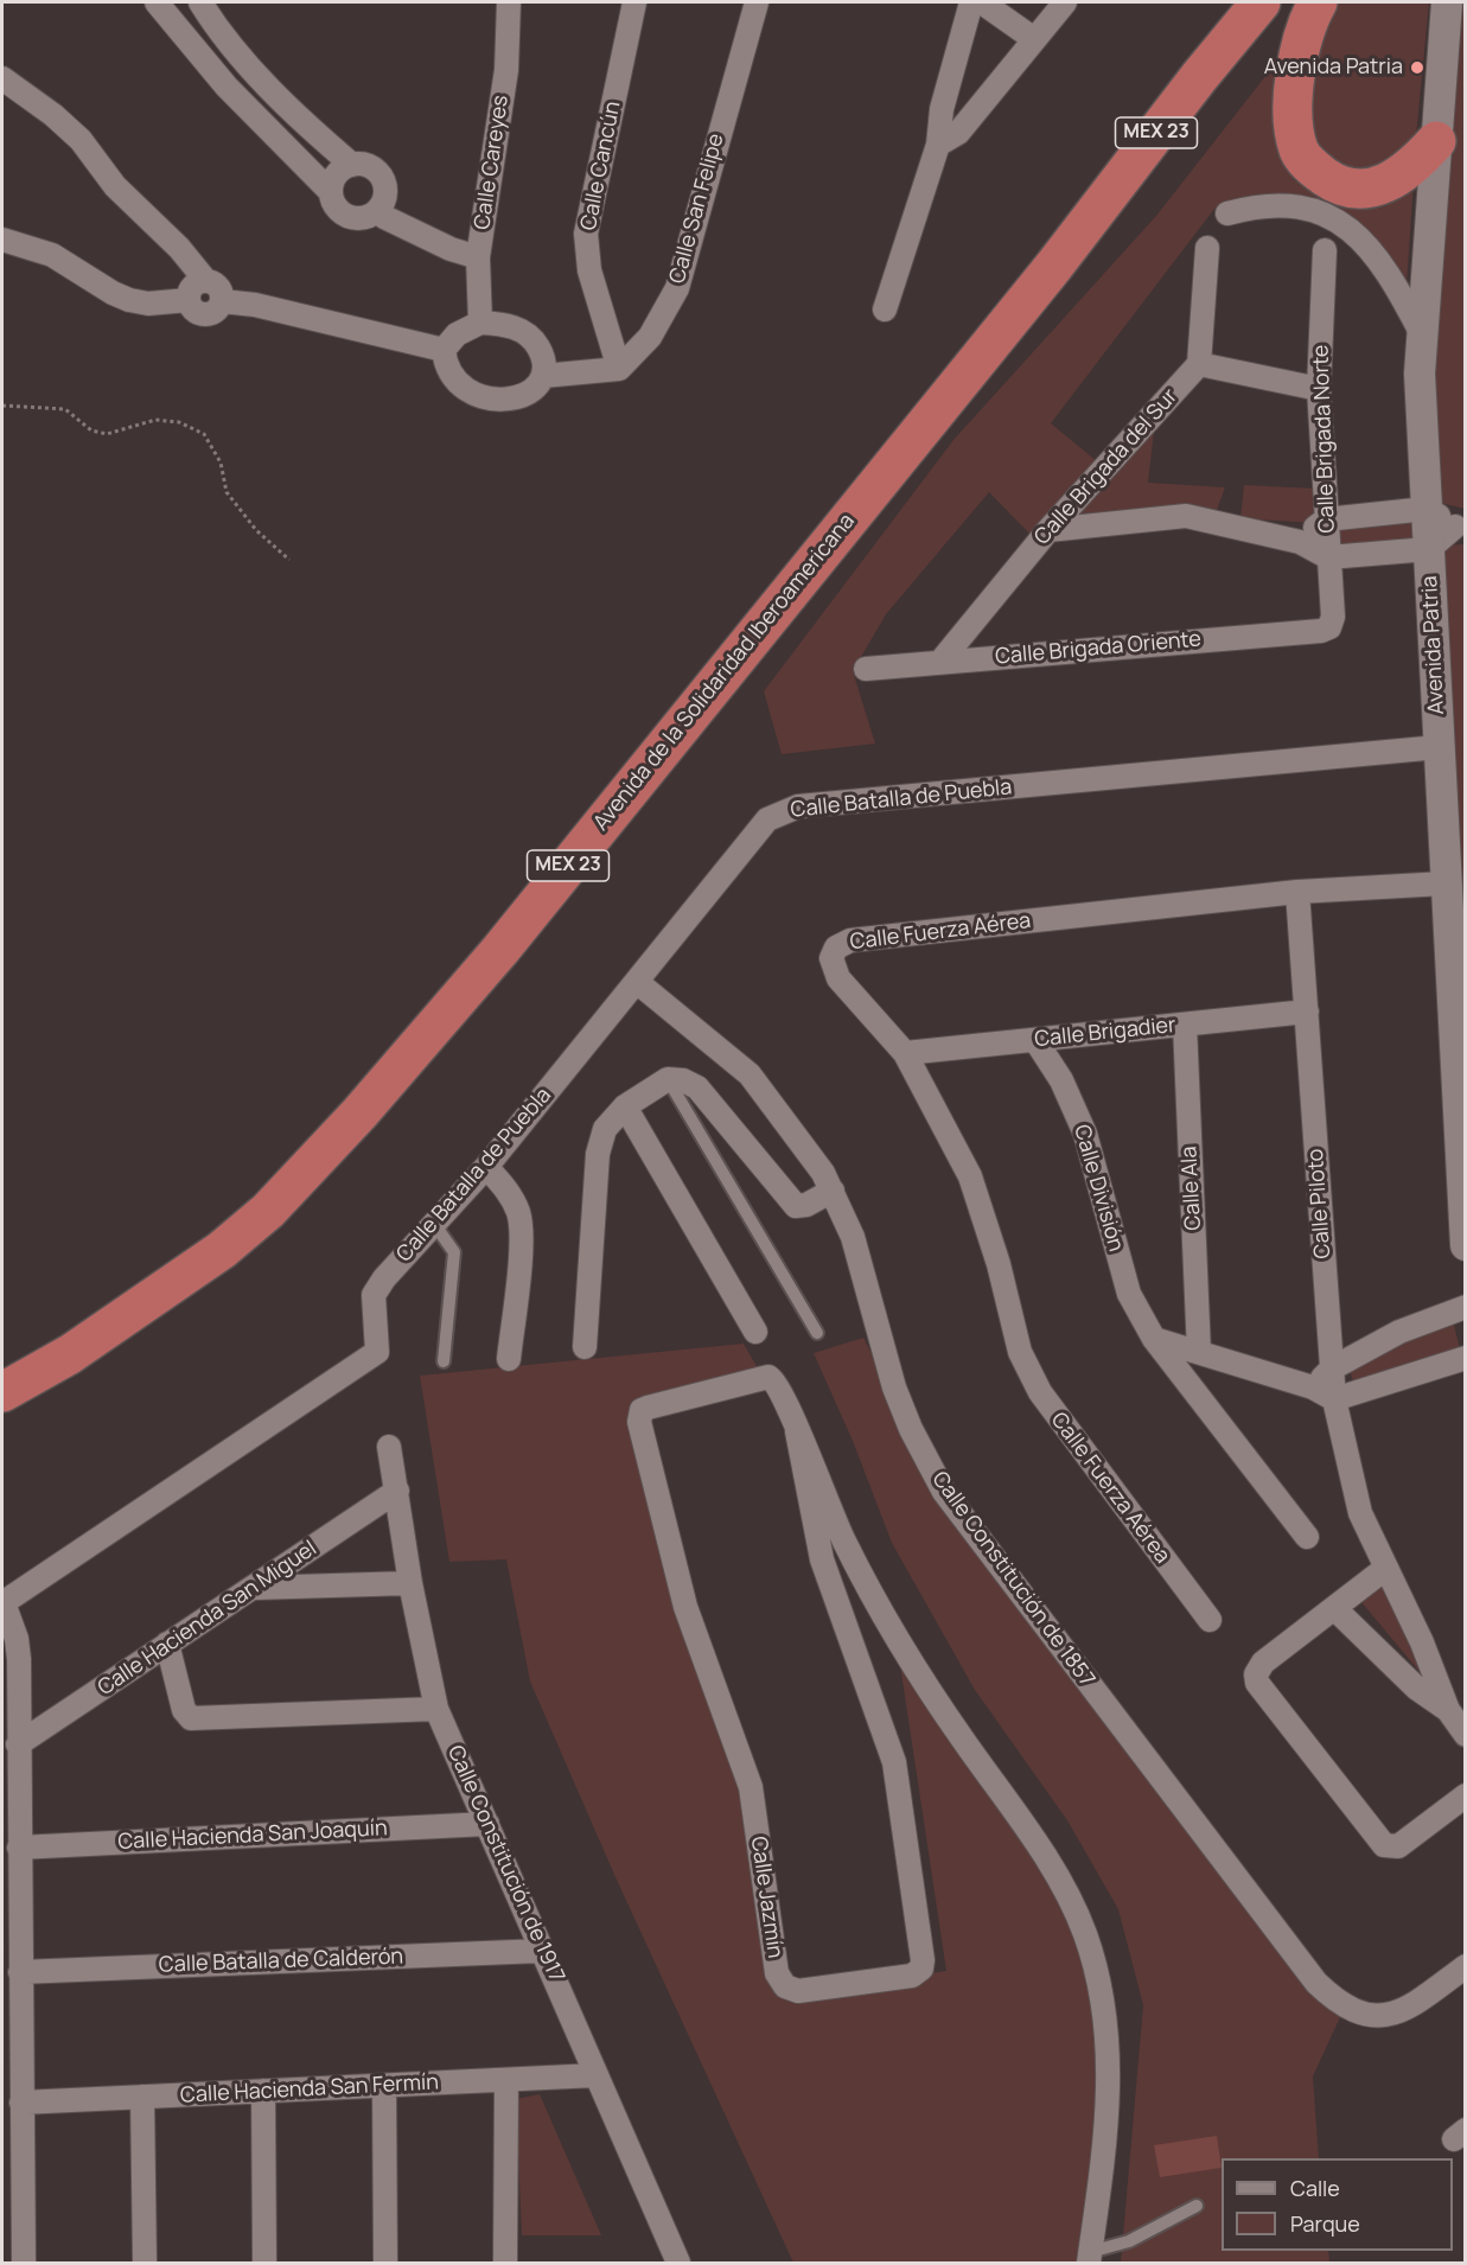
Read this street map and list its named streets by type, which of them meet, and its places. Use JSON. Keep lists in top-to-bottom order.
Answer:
{
  "streets": {
    "highway": ["MEX 23", "Avenida de la Solidaridad Iberoamericana"],
    "street": [
      "Calle Careyes",
      "Calle Cancún",
      "Calle San Felipe",
      "Calle Brigada Norte",
      "Calle Brigada del Sur",
      "Avenida Patria",
      "Calle Brigada Oriente",
      "Calle Batalla de Puebla",
      "Calle Fuerza Aérea",
      "Calle Brigadier",
      "Calle División",
      "Calle Ala",
      "Calle Piloto",
      "Calle Constitución de 1857",
      "Calle Hacienda San Miguel",
      "Calle Hacienda San Joaquín",
      "Calle Constitución de 1917",
      "Calle Jazmín",
      "Calle Batalla de Calderón",
      "Calle Hacienda San Fermín"
    ]
  },
  "crossings": [
    ["Calle Cancún", "Calle San Felipe"],
    ["Calle Brigada Norte", "Calle Brigada Oriente"],
    ["Calle Brigada del Sur", "Calle Brigada Oriente"],
    ["Avenida Patria", "Calle Batalla de Puebla"],
    ["Avenida Patria", "Calle Fuerza Aérea"],
    ["Calle Batalla de Puebla", "Calle Constitución de 1857"],
    ["Calle Fuerza Aérea", "Calle Brigadier"],
    ["Calle Fuerza Aérea", "Calle Piloto"],
    ["Calle Brigadier", "Calle División"],
    ["Calle Brigadier", "Calle Ala"],
    ["Calle Brigadier", "Calle Piloto"],
    ["Calle Hacienda San Miguel", "Calle Constitución de 1917"],
    ["Calle Hacienda San Joaquín", "Calle Constitución de 1917"],
    ["Calle Constitución de 1917", "Calle Batalla de Calderón"],
    ["Calle Constitución de 1917", "Calle Hacienda San Fermín"]
  ],
  "places": ["Avenida Patria"],
  "legend": ["Calle", "Parque"]
}
